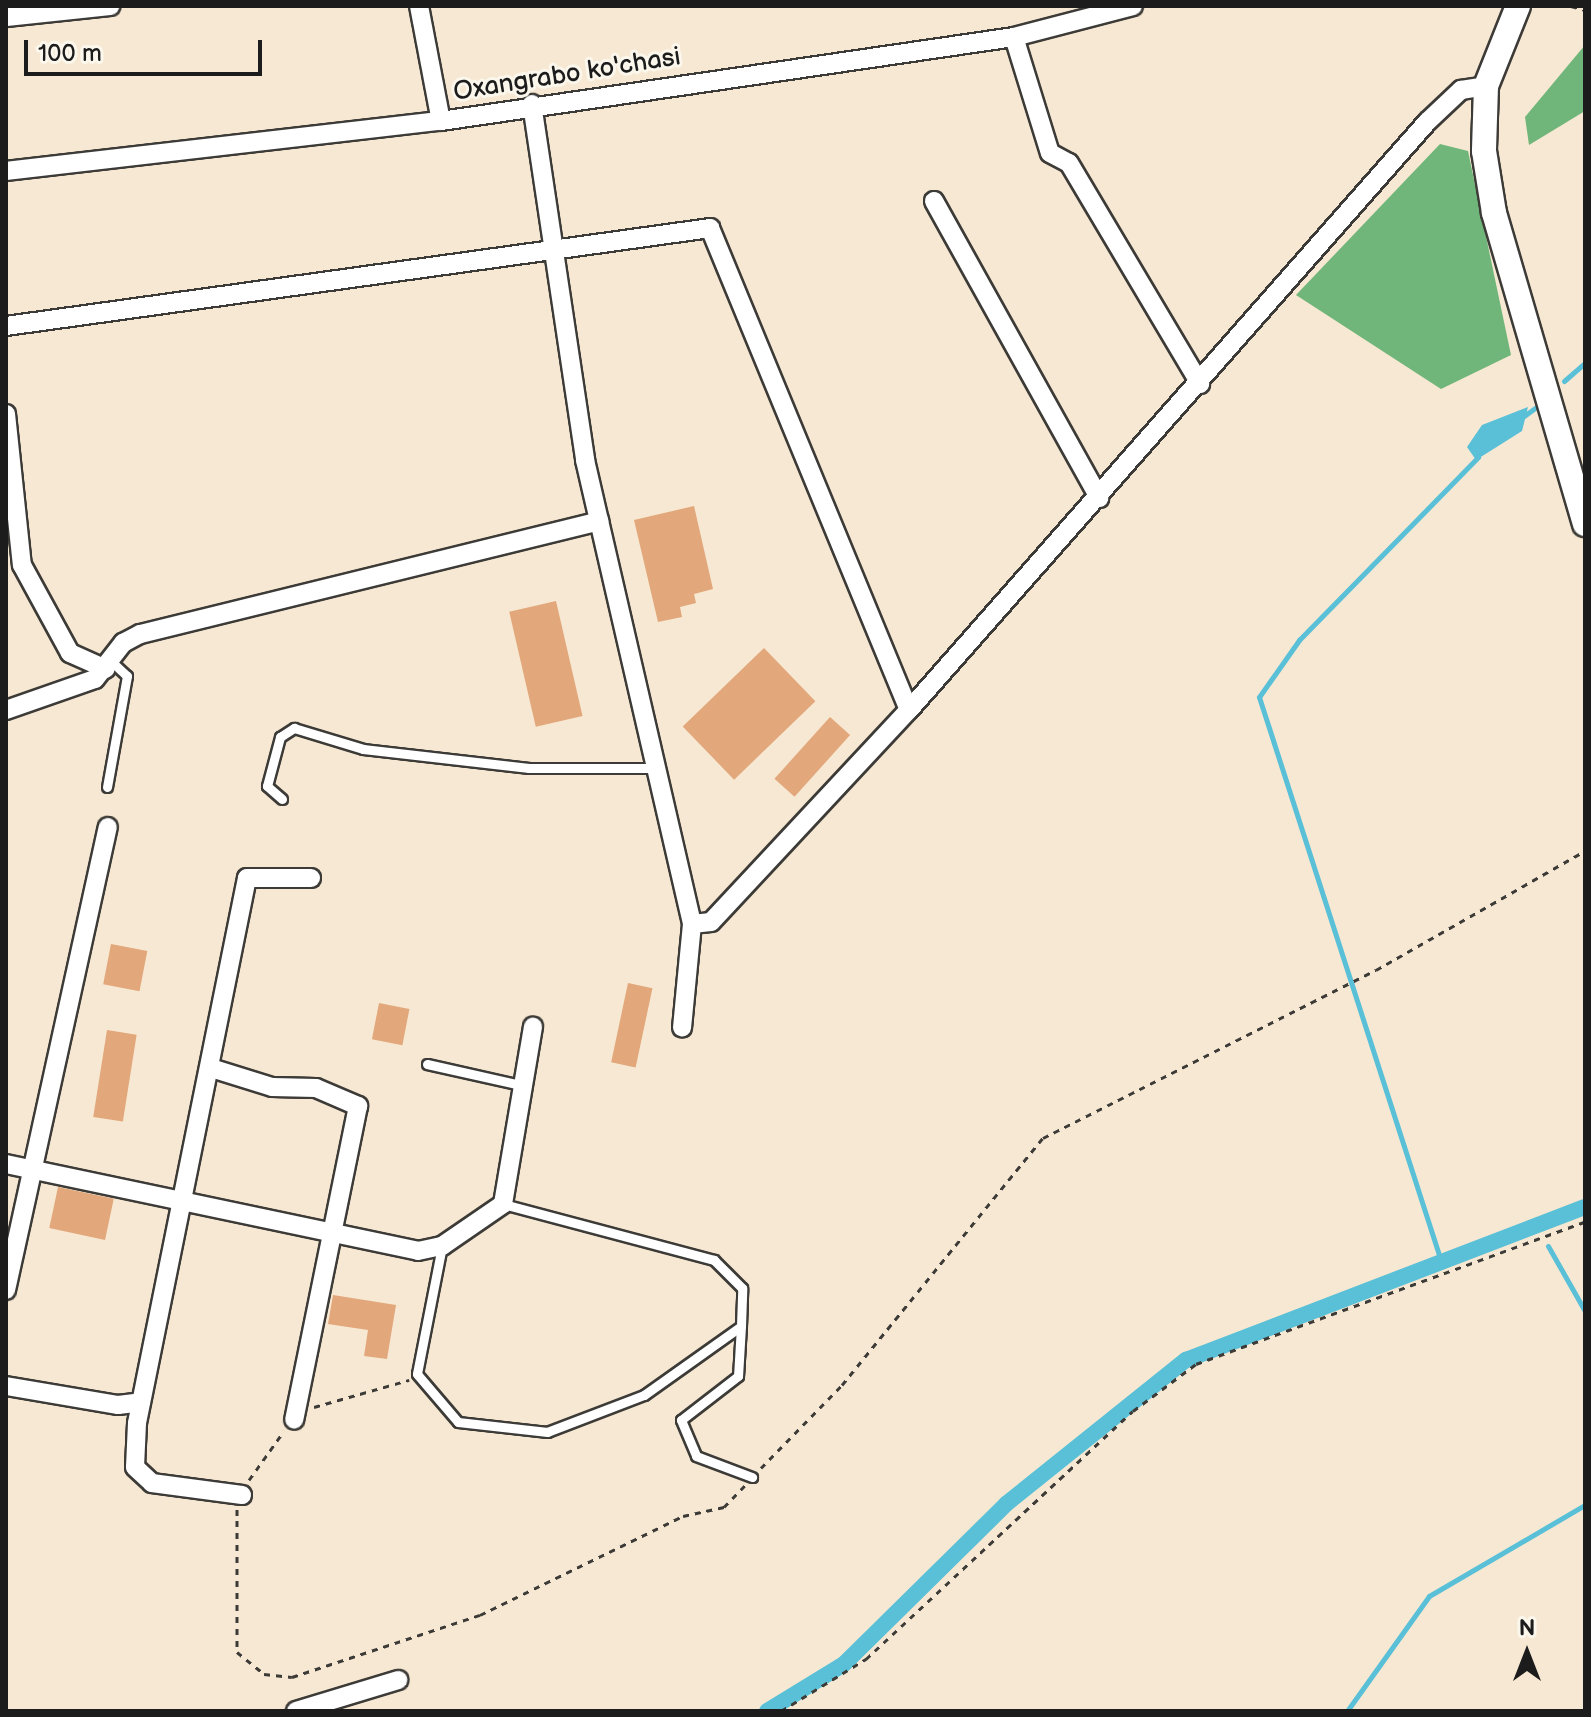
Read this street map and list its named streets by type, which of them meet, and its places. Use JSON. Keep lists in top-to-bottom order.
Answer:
{
  "streets": {
    "street": ["Oxangrabo ko'chasi"]
  },
  "scale_bar": "100 m",
  "north": "top"
}
